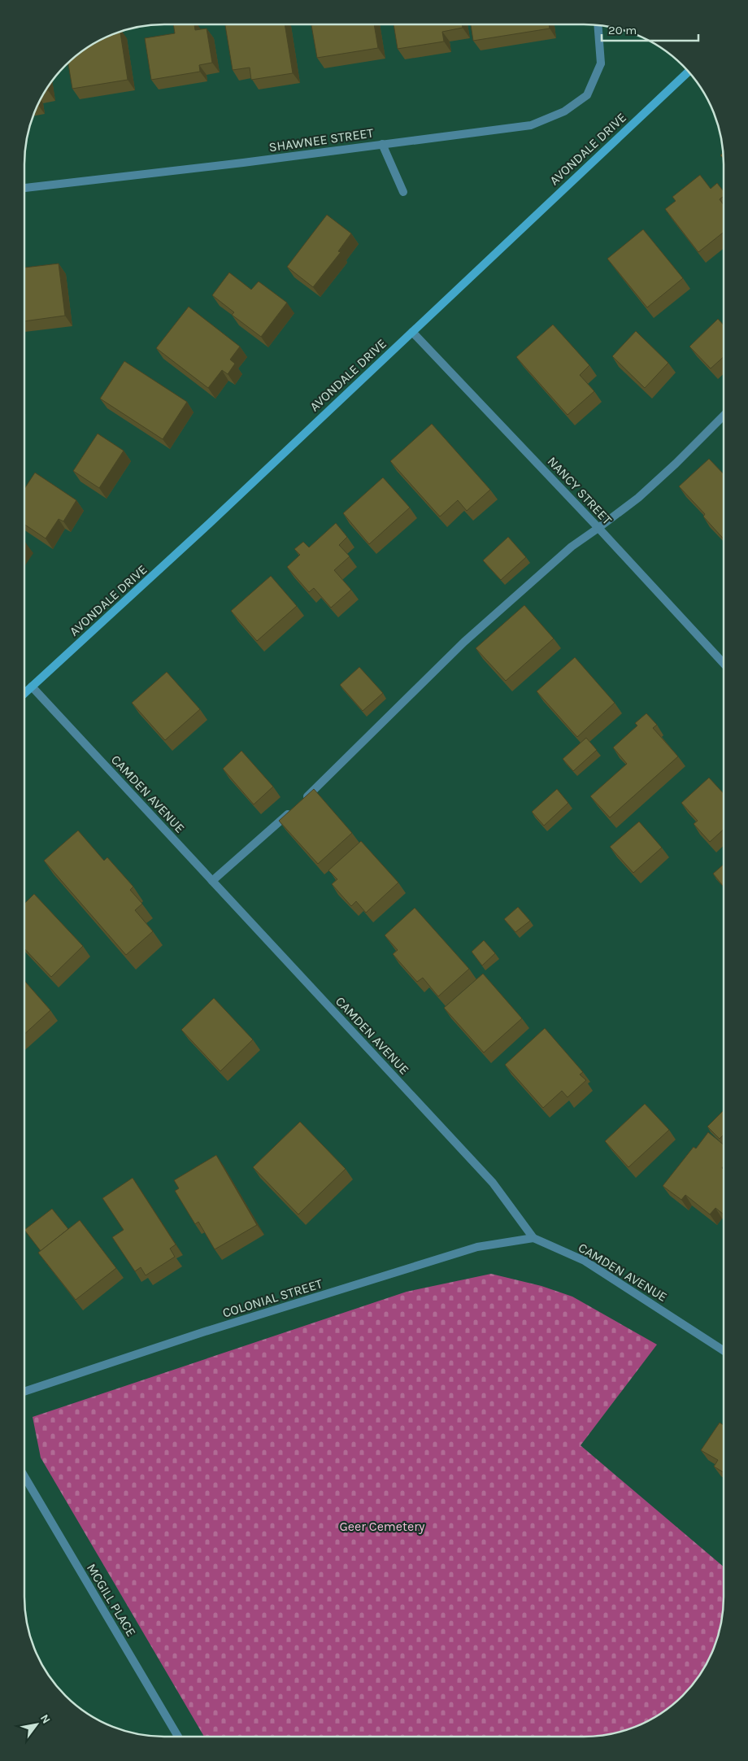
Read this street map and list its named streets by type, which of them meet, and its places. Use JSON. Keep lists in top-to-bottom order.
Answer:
{
  "streets": {
    "main road": ["AVONDALE DRIVE"],
    "street": [
      "SHAWNEE STREET",
      "NANCY STREET",
      "CAMDEN AVENUE",
      "COLONIAL STREET",
      "MCGILL PLACE"
    ]
  },
  "crossings": [
    ["AVONDALE DRIVE", "NANCY STREET"],
    ["AVONDALE DRIVE", "CAMDEN AVENUE"],
    ["CAMDEN AVENUE", "COLONIAL STREET"]
  ],
  "parks": ["Geer Cemetery"],
  "scale_bar": "20 m",
  "north": "top right"
}
